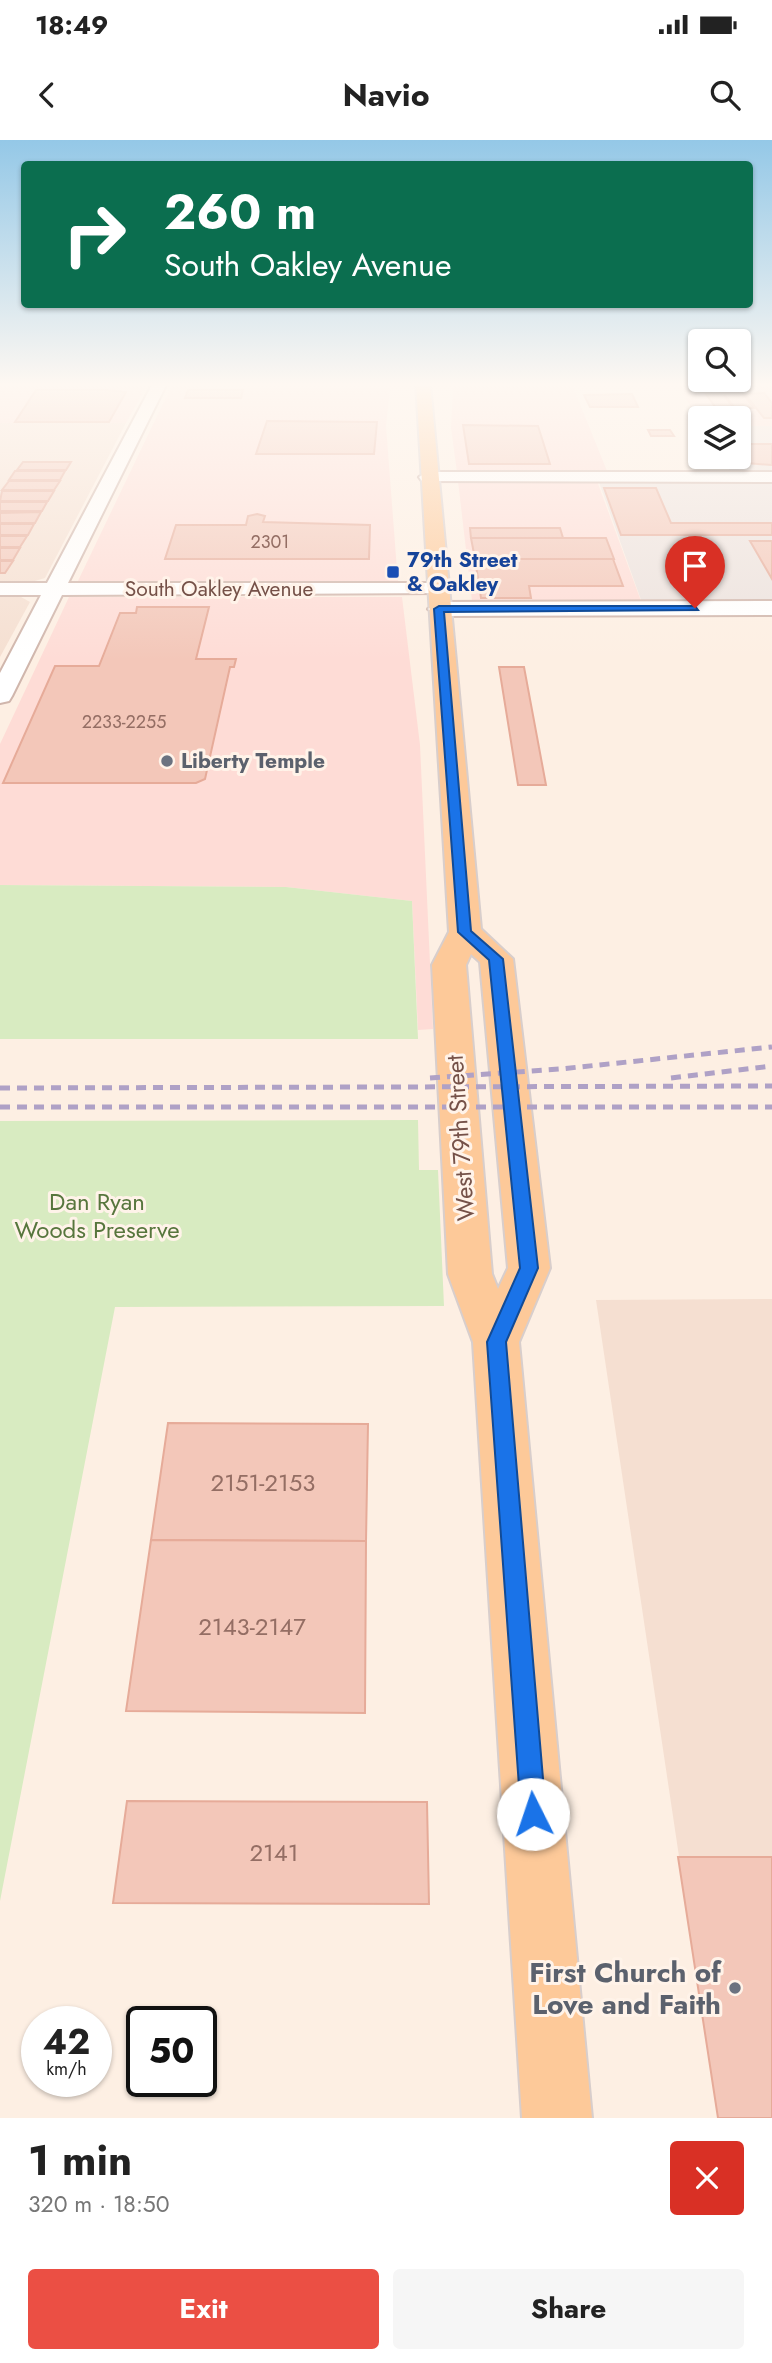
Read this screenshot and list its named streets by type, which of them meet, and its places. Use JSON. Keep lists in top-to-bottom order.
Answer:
{
  "streets": {
    "main road": ["West 79th Street"],
    "street": ["South Oakley Avenue"]
  },
  "parks": ["Dan Ryan Woods Preserve"],
  "places": {
    "transit": ["79th Street & Oakley"],
    "other": ["Liberty Temple", "First Church of Love and Faith"]
  },
  "house_numbers": [
    "2301",
    "2233-2255",
    "2151-2153",
    "2143-2147",
    "2141"
  ],
  "page": {
    "status": "18:49",
    "header": "Navio",
    "turn": ["260 m", "South Oakley Avenue"],
    "speed": "42 km/h",
    "limit": "50",
    "heading": ["1 min", "320 m · 18:50"],
    "buttons": ["Exit", "Share"]
  }
}
